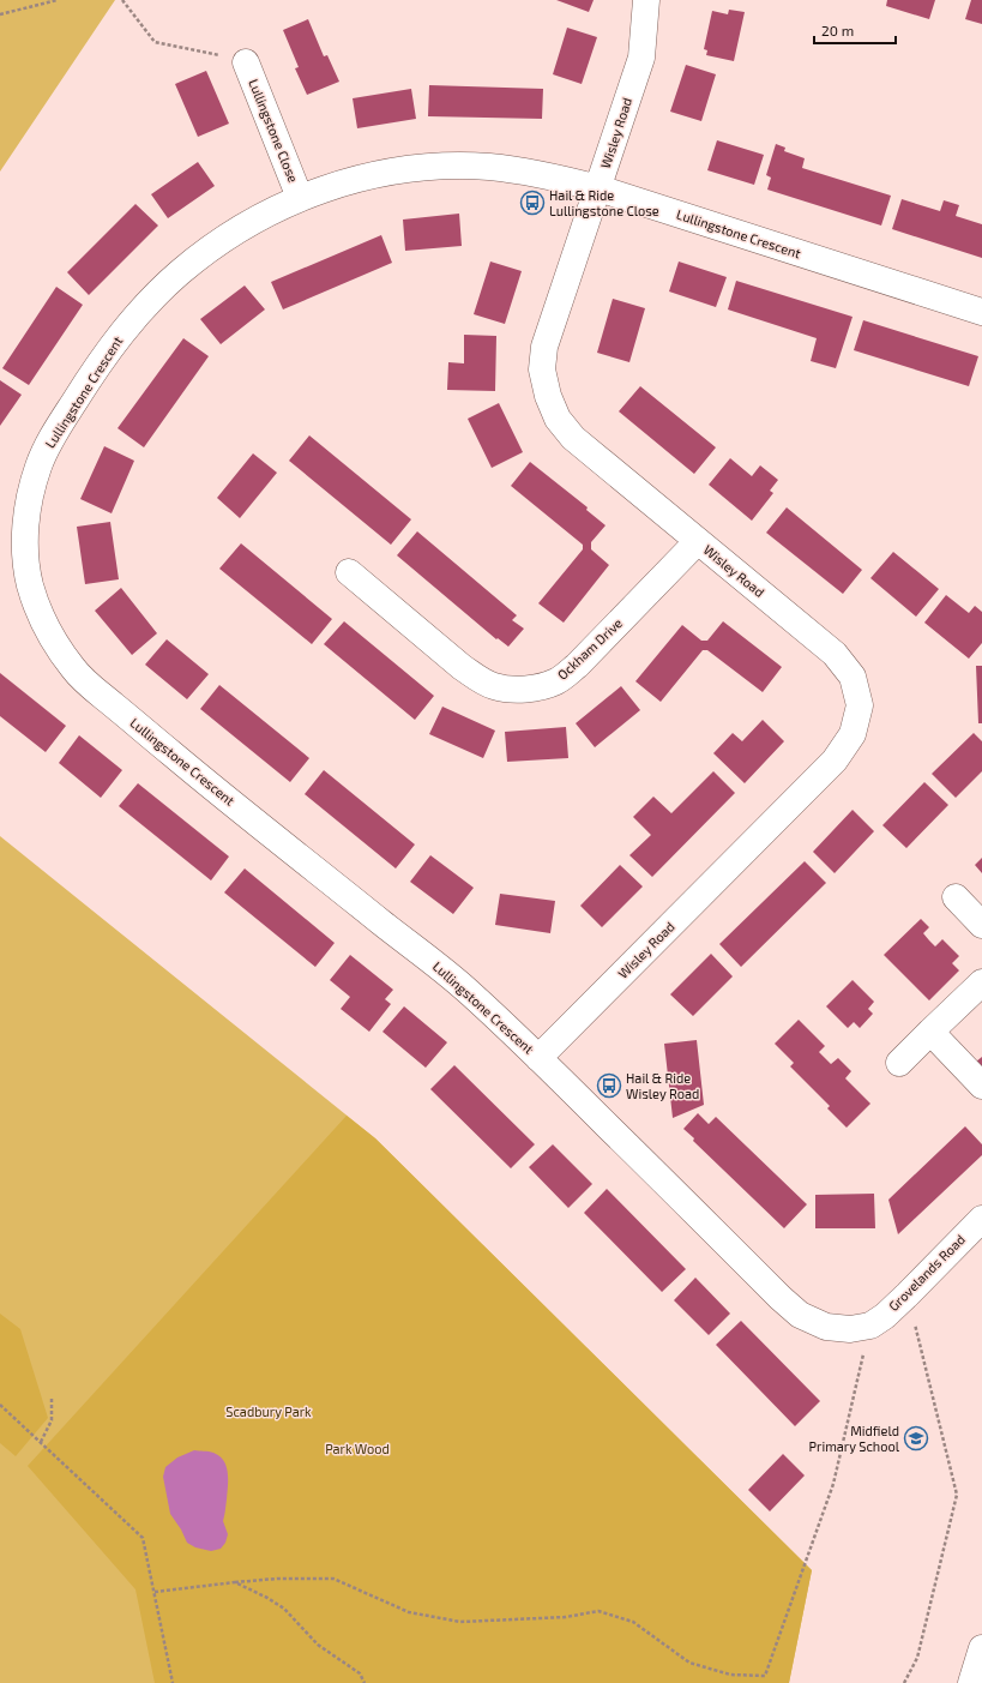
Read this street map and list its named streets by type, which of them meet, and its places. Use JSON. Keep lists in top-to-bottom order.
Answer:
{
  "streets": {
    "street": [
      "Lullingstone Close",
      "Wisley Road",
      "Lullingstone Crescent",
      "Ockham Drive",
      "Grovelands Road"
    ]
  },
  "crossings": [
    ["Lullingstone Close", "Lullingstone Crescent"],
    ["Wisley Road", "Lullingstone Crescent"],
    ["Wisley Road", "Ockham Drive"],
    ["Lullingstone Crescent", "Grovelands Road"]
  ],
  "parks": ["Scadbury Park", "Park Wood"],
  "places": {
    "bus stop": ["Hail & Ride Lullingstone Close", "Hail & Ride Wisley Road"],
    "school or university": ["Midfield Primary School"]
  },
  "scale_bar": "20 m"
}
